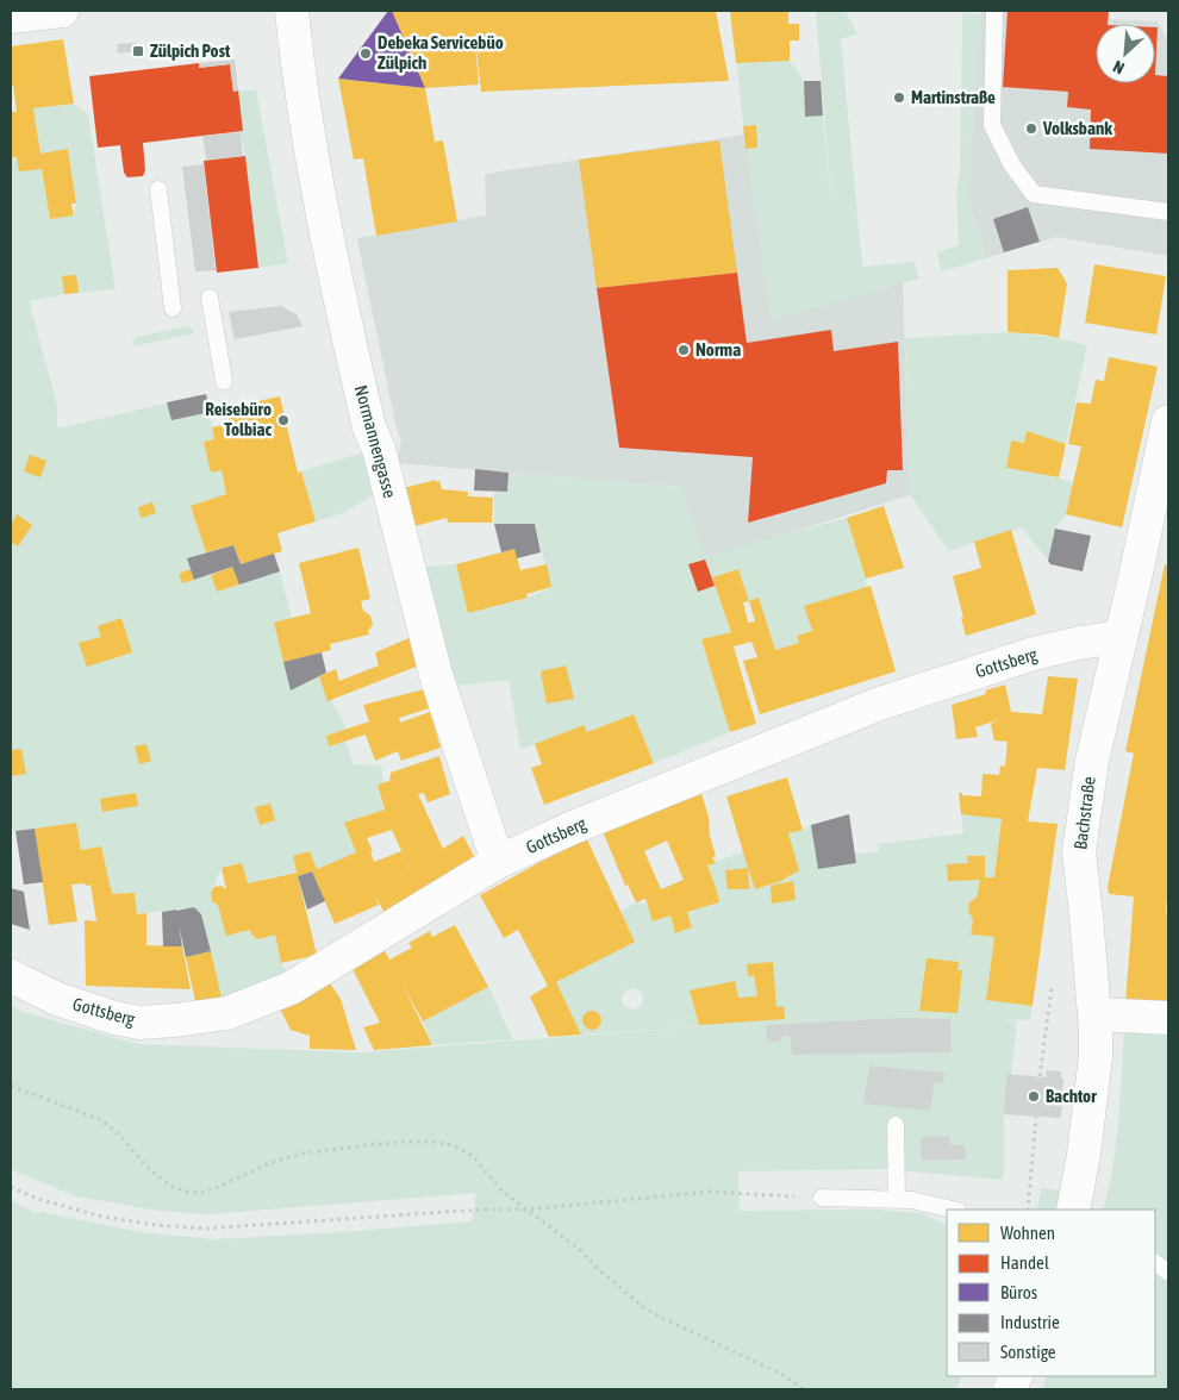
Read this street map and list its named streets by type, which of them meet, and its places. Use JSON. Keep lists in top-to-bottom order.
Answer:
{
  "streets": {
    "street": ["Normannengasse", "Gottsberg", "Bachstraße"]
  },
  "crossings": [
    ["Normannengasse", "Gottsberg"],
    ["Gottsberg", "Bachstraße"]
  ],
  "places": {
    "transit": ["Zülpich Post"],
    "other": [
      "Debeka Servicebüo Zülpich",
      "Martinstraße",
      "Volksbank",
      "Norma",
      "Reisebüro Tolbiac",
      "Bachtor"
    ]
  },
  "legend": [
    "Wohnen",
    "Handel",
    "Büros",
    "Industrie",
    "Sonstige"
  ],
  "north": "bottom left"
}
